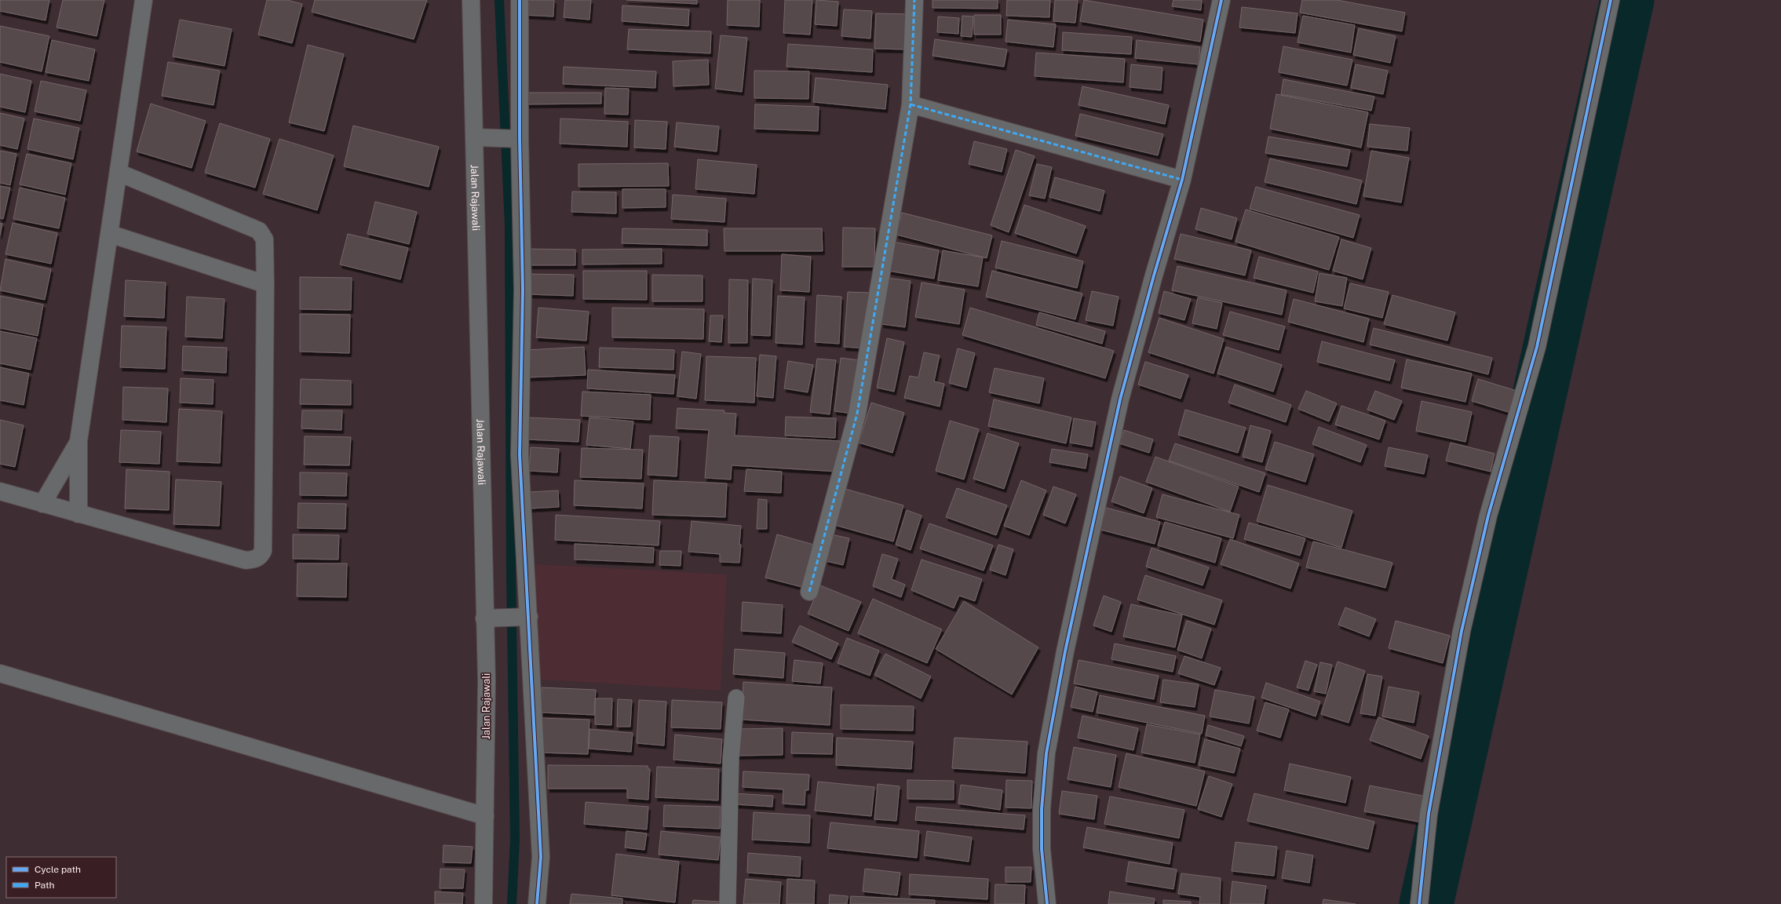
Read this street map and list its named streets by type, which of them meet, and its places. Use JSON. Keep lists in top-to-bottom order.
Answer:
{
  "streets": {
    "street": ["Jalan Rajawali"]
  },
  "legend": ["Cycle path", "Path"]
}
